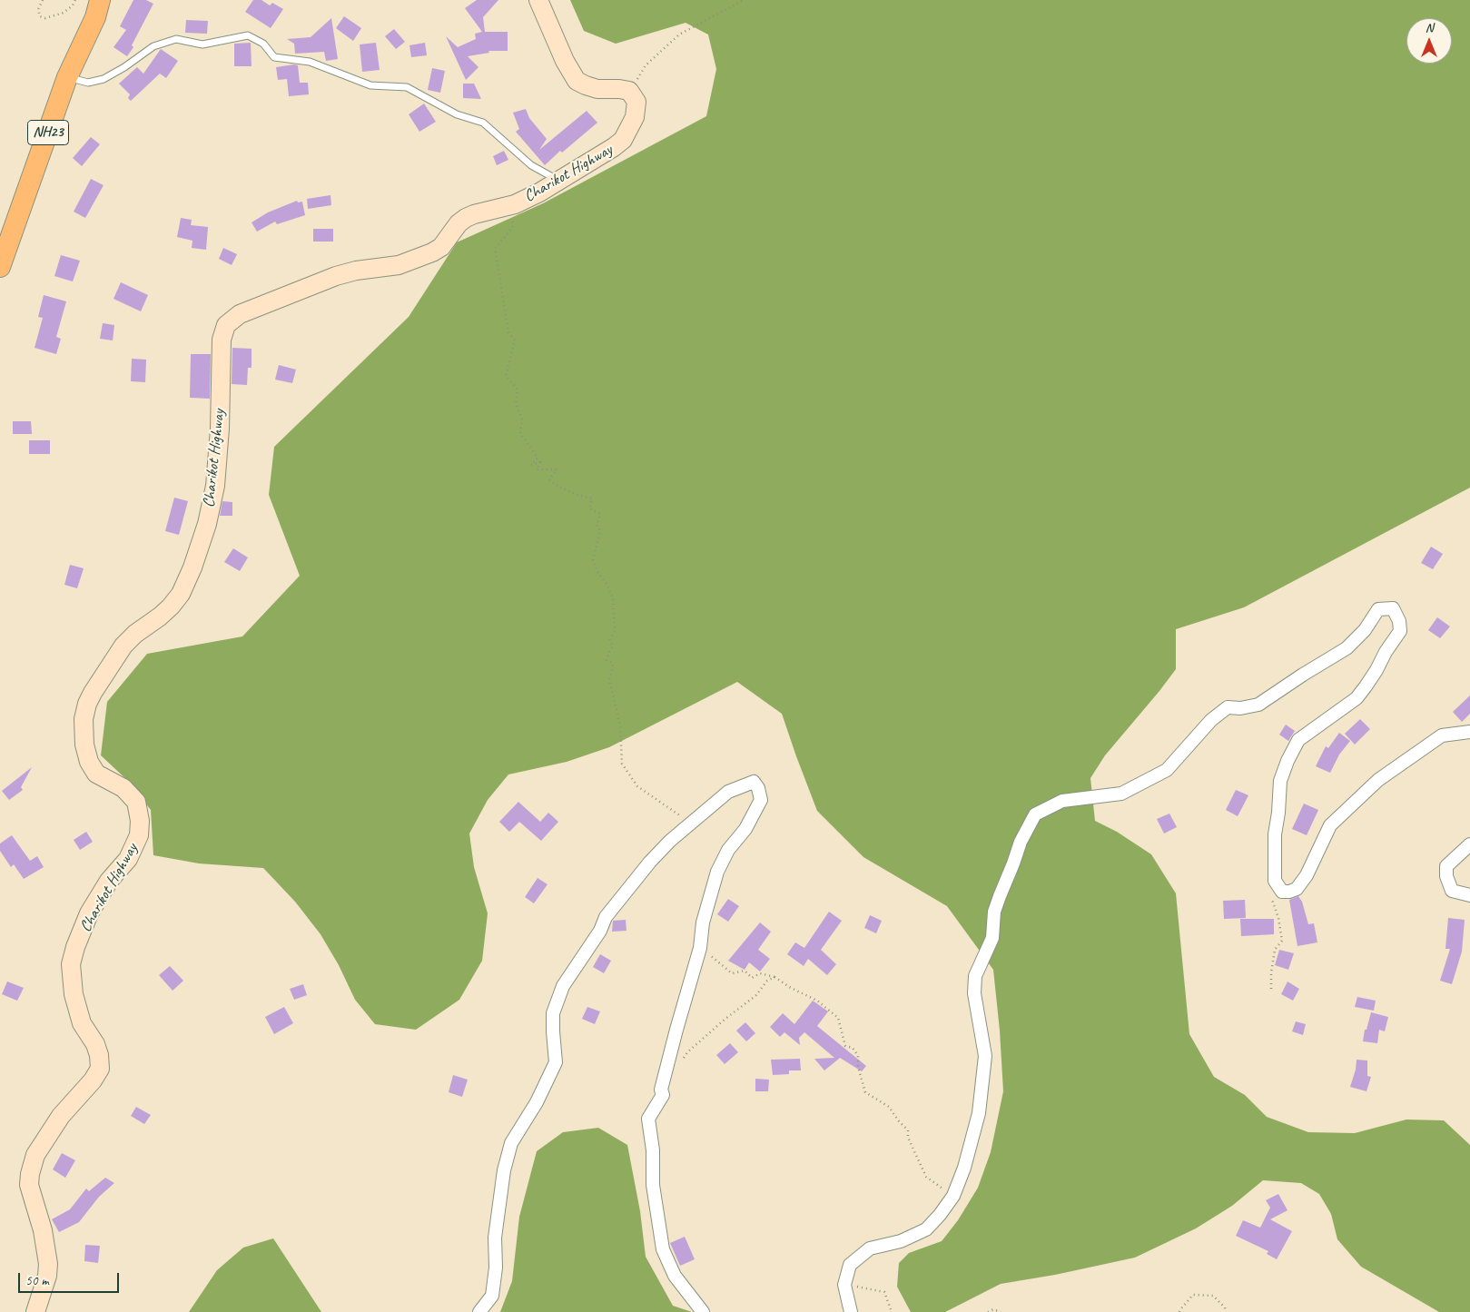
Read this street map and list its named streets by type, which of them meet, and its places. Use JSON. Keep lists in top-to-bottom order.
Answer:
{
  "streets": {
    "main road": ["NH23", "Charikot Highway"]
  },
  "scale_bar": "50 m",
  "north": "top"
}
